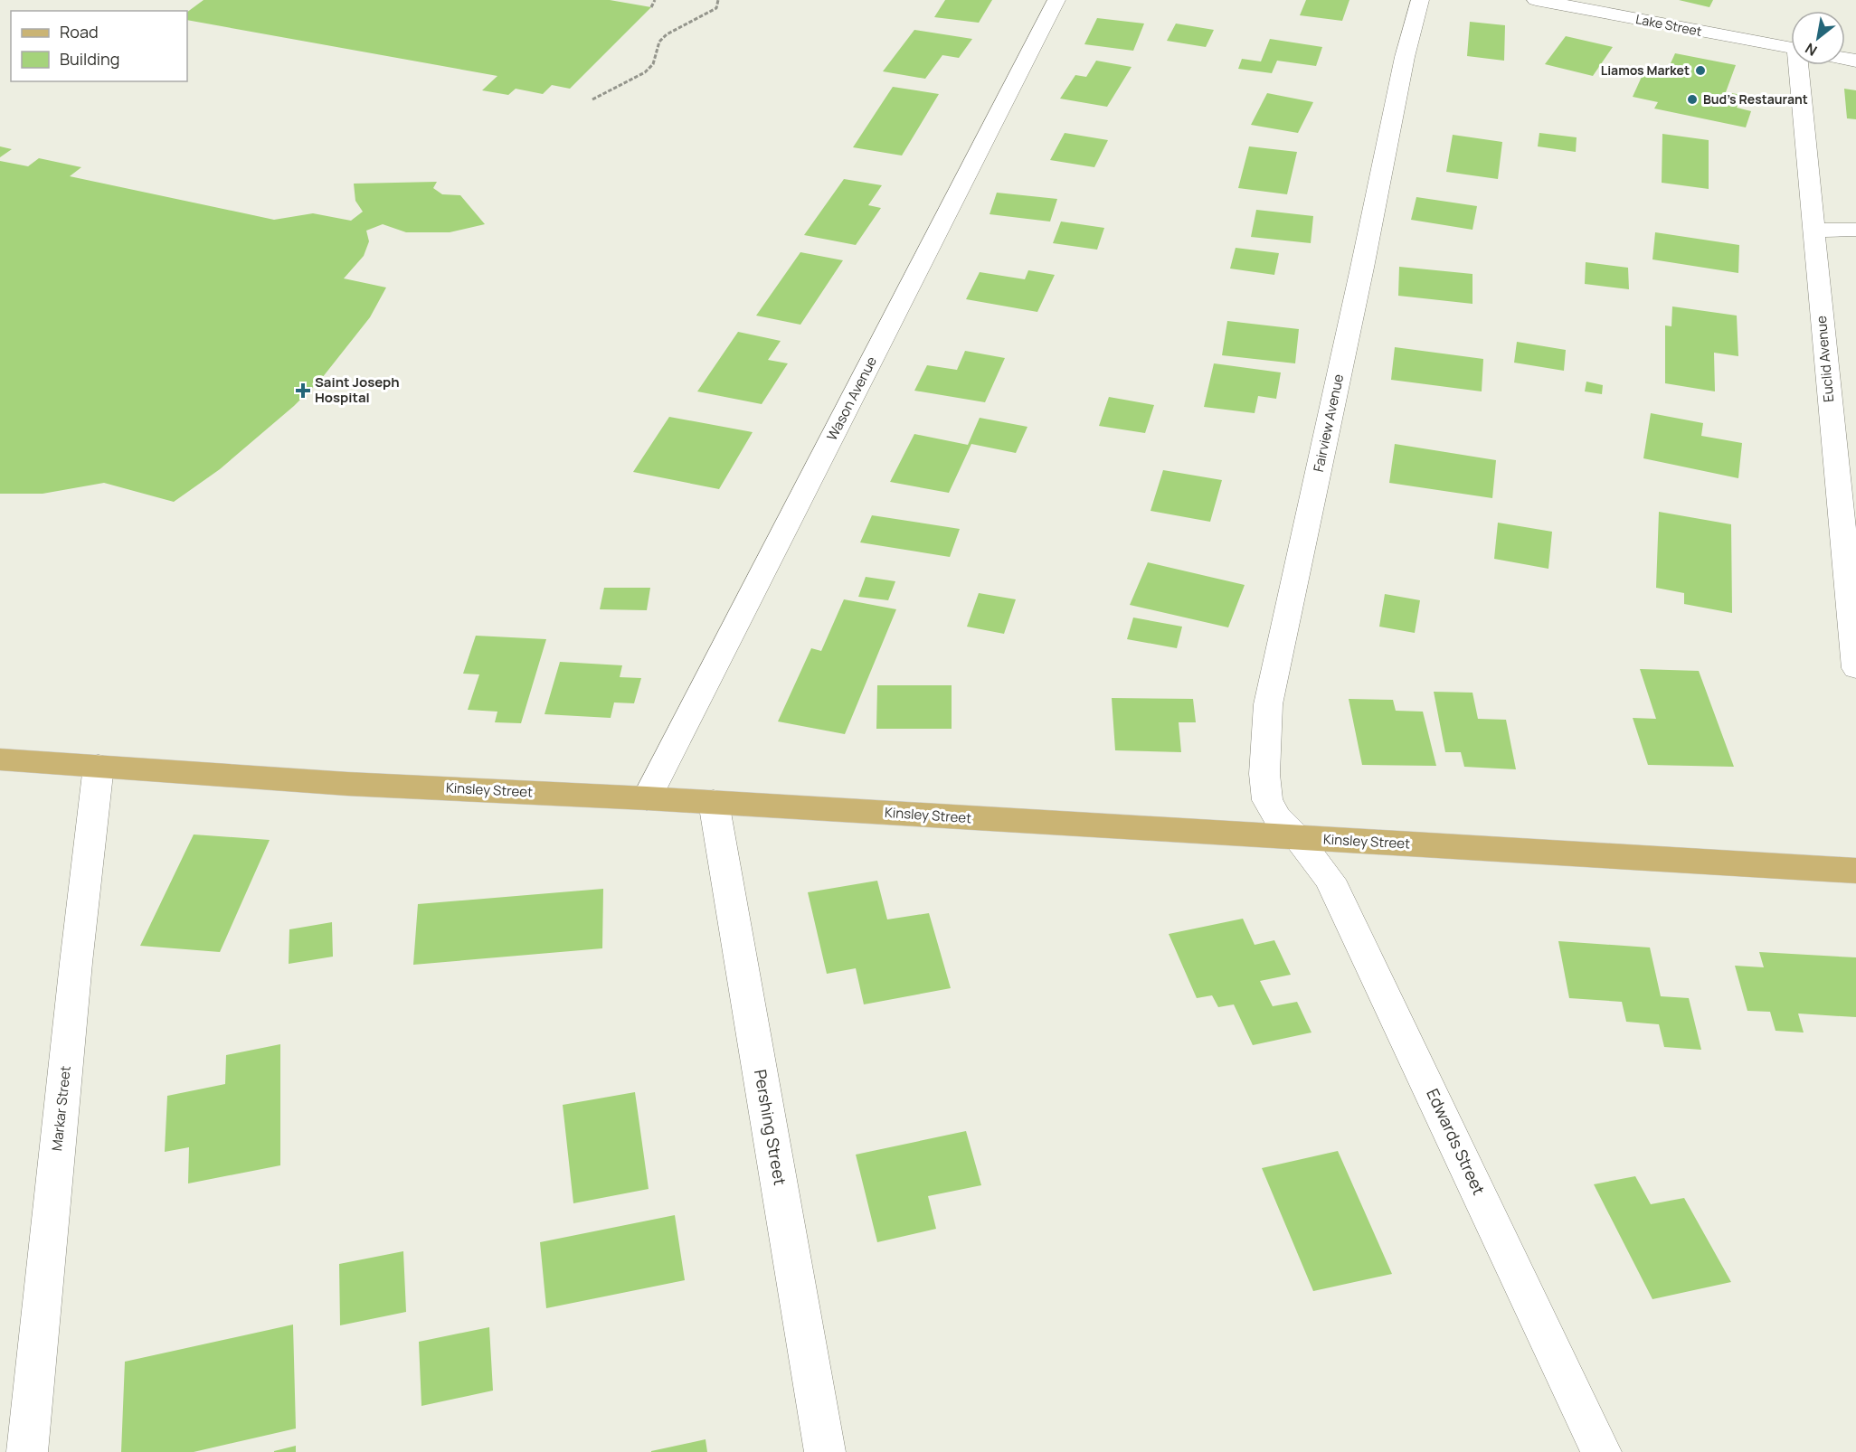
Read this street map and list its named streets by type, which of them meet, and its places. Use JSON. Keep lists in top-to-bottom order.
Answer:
{
  "streets": {
    "main road": ["Kinsley Street"],
    "street": [
      "Lake Street",
      "Euclid Avenue",
      "Wason Avenue",
      "Fairview Avenue",
      "Markar Street",
      "Pershing Street",
      "Edwards Street"
    ]
  },
  "crossings": [
    ["Wason Avenue", "Kinsley Street"],
    ["Fairview Avenue", "Kinsley Street"],
    ["Fairview Avenue", "Edwards Street"],
    ["Kinsley Street", "Markar Street"],
    ["Kinsley Street", "Pershing Street"],
    ["Kinsley Street", "Edwards Street"]
  ],
  "places": {
    "other": ["Liamos Market", "Bud's Restaurant"],
    "health": ["Saint Joseph Hospital"]
  },
  "legend": ["Road", "Building"],
  "north": "bottom left"
}
